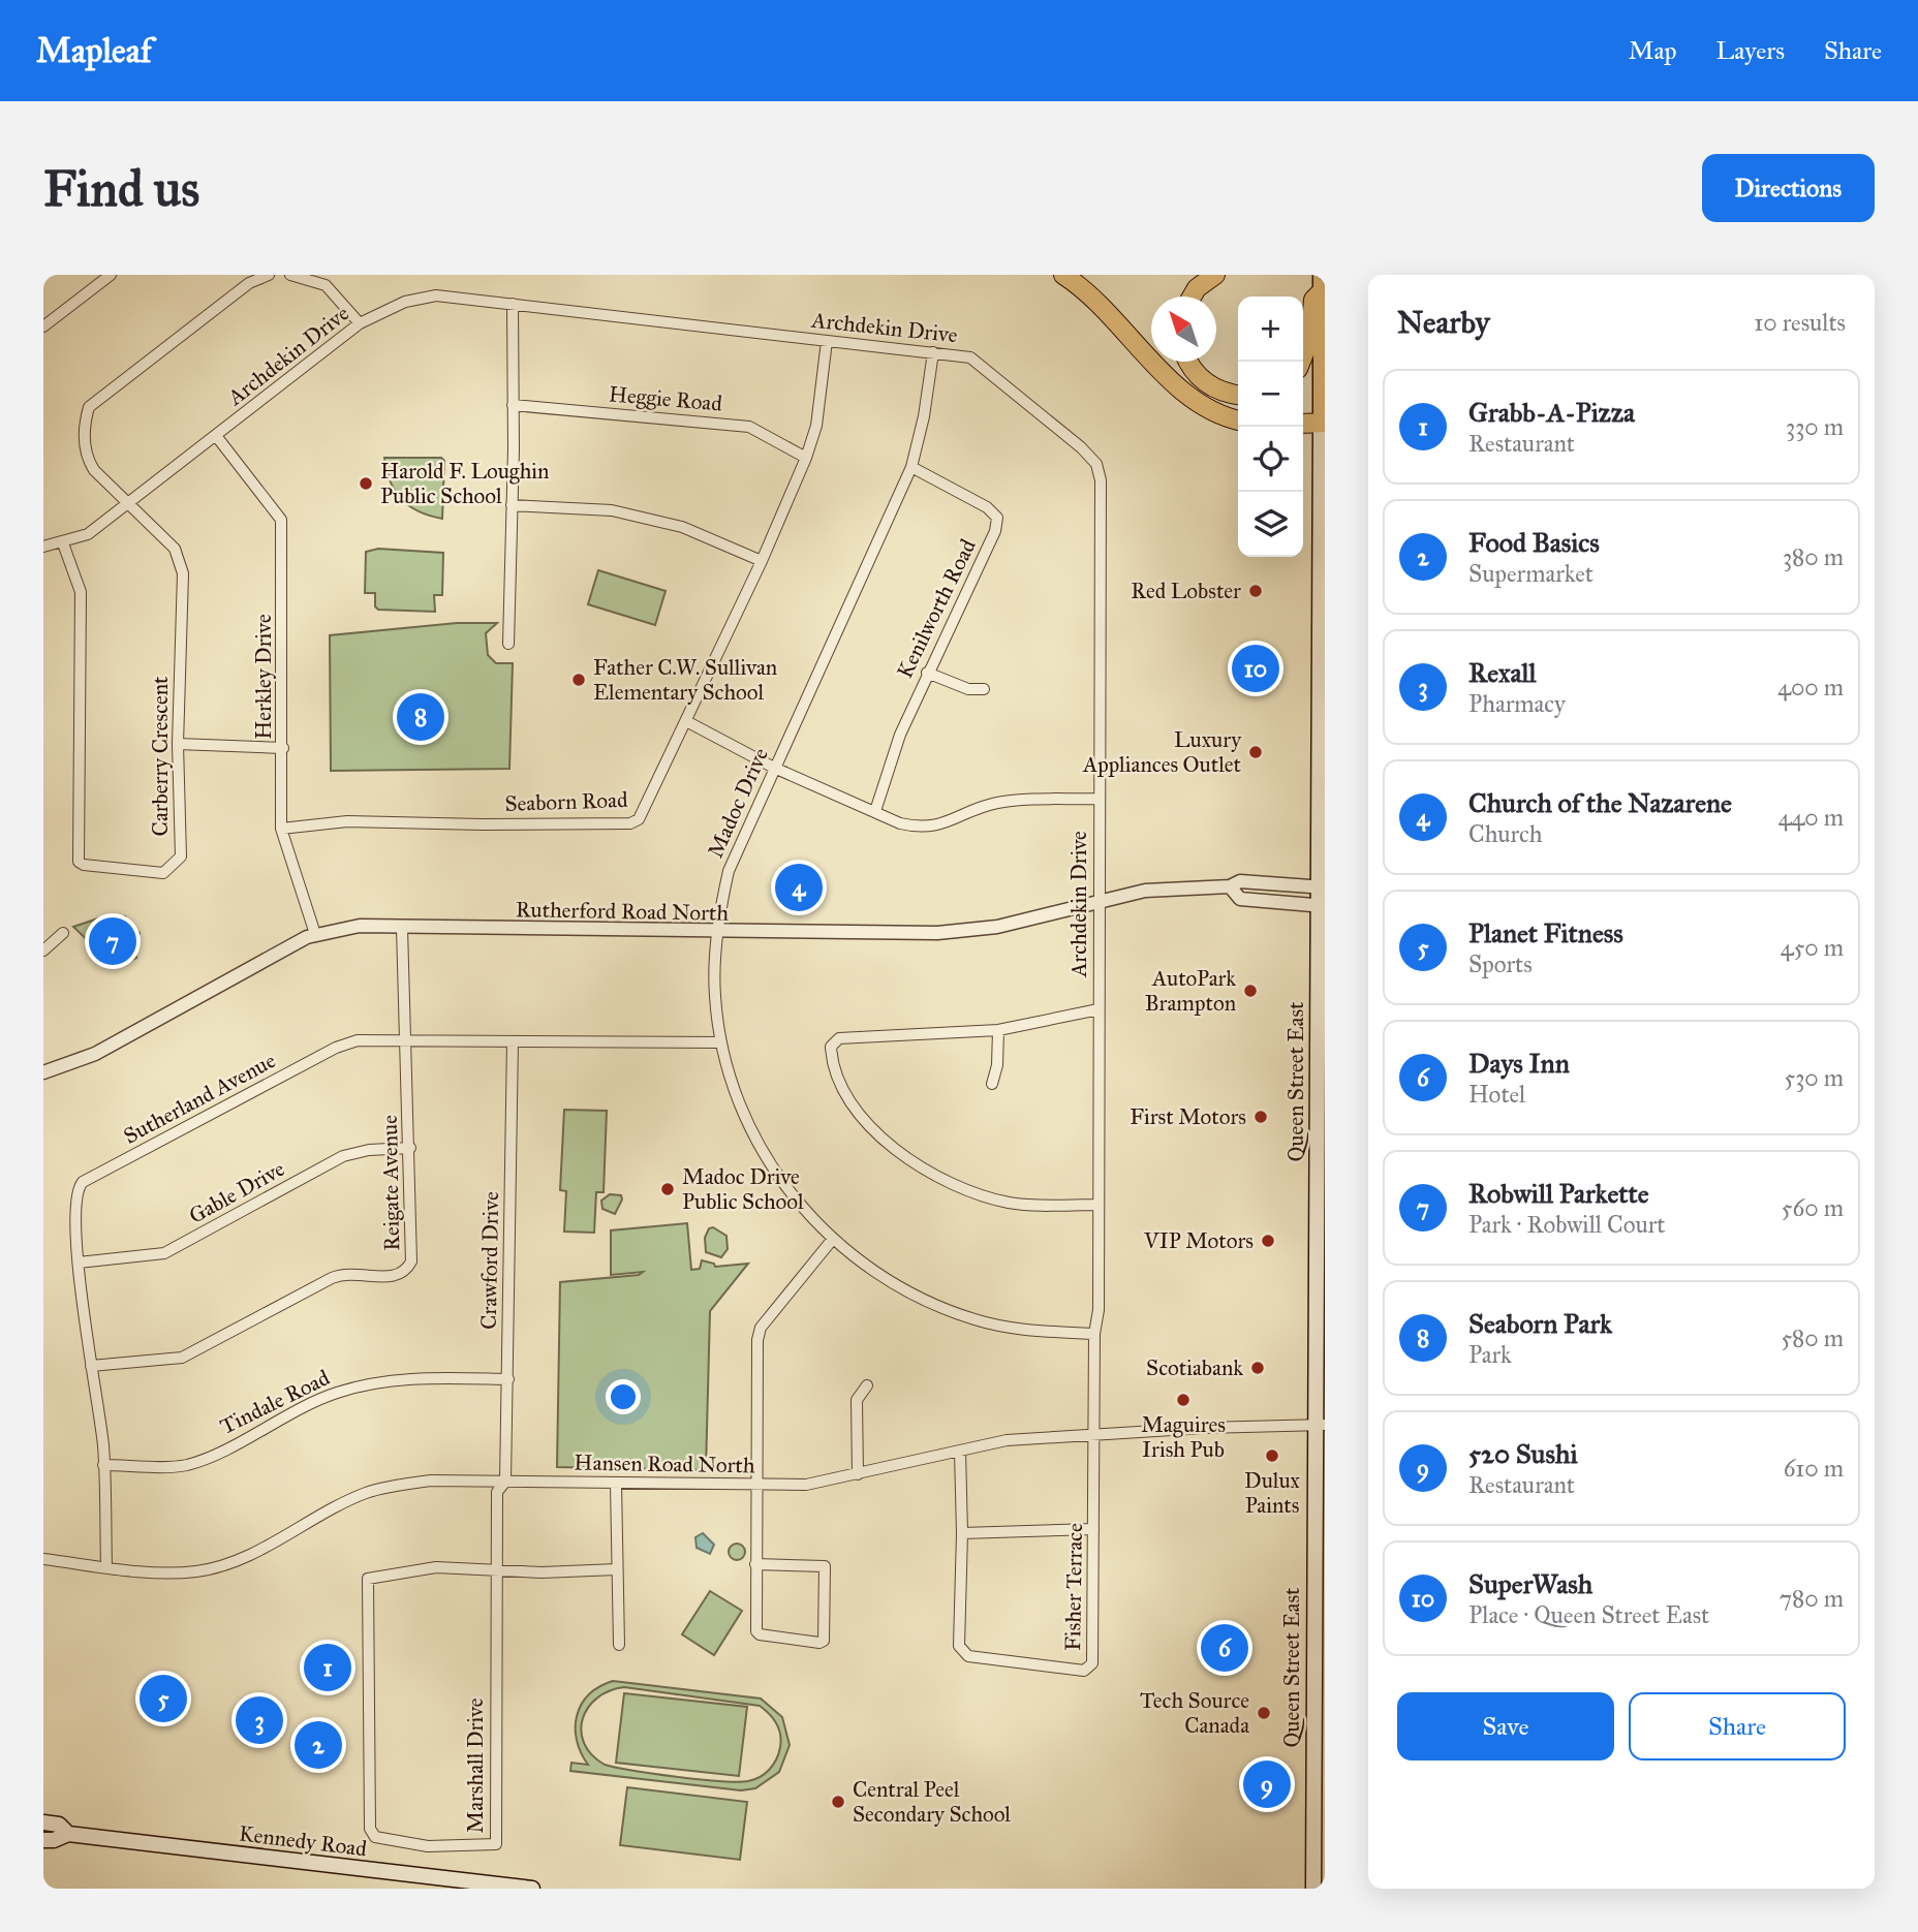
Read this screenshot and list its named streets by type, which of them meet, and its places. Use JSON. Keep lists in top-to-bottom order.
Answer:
{
  "streets": {
    "main road": ["Queen Street East", "Kennedy Road"],
    "street": [
      "Archdekin Drive",
      "Heggie Road",
      "Kenilworth Road",
      "Herkley Drive",
      "Carberry Crescent",
      "Seaborn Road",
      "Madoc Drive",
      "Rutherford Road North",
      "Sutherland Avenue",
      "Reigate Avenue",
      "Gable Drive",
      "Crawford Drive",
      "Tindale Road",
      "Hansen Road North",
      "Fisher Terrace",
      "Marshall Drive"
    ]
  },
  "crossings": [
    ["Archdekin Drive", "Herkley Drive"],
    ["Archdekin Drive", "Carberry Crescent"],
    ["Archdekin Drive", "Seaborn Road"],
    ["Archdekin Drive", "Madoc Drive"],
    ["Archdekin Drive", "Rutherford Road North"],
    ["Archdekin Drive", "Hansen Road North"],
    ["Archdekin Drive", "Fisher Terrace"],
    ["Heggie Road", "Seaborn Road"],
    ["Kenilworth Road", "Madoc Drive"],
    ["Herkley Drive", "Seaborn Road"],
    ["Herkley Drive", "Rutherford Road North"],
    ["Madoc Drive", "Rutherford Road North"],
    ["Madoc Drive", "Sutherland Avenue"],
    ["Rutherford Road North", "Queen Street East"],
    ["Rutherford Road North", "Reigate Avenue"],
    ["Queen Street East", "Hansen Road North"],
    ["Sutherland Avenue", "Reigate Avenue"],
    ["Sutherland Avenue", "Gable Drive"],
    ["Sutherland Avenue", "Crawford Drive"],
    ["Sutherland Avenue", "Tindale Road"],
    ["Sutherland Avenue", "Hansen Road North"],
    ["Reigate Avenue", "Gable Drive"],
    ["Crawford Drive", "Tindale Road"],
    ["Crawford Drive", "Hansen Road North"],
    ["Crawford Drive", "Marshall Drive"],
    ["Hansen Road North", "Fisher Terrace"],
    ["Hansen Road North", "Marshall Drive"]
  ],
  "places": [
    "Harold F. Loughin Public School",
    "Red Lobster",
    "Father C.W. Sullivan Elementary School",
    "Luxury Appliances Outlet",
    "AutoPark Brampton",
    "First Motors",
    "Madoc Drive Public School",
    "VIP Motors",
    "Scotiabank",
    "Maguires Irish Pub",
    "Dulux Paints",
    "Tech Source Canada",
    "Central Peel Secondary School"
  ],
  "north": "top left",
  "page": {
    "header": "Mapleaf",
    "nav": ["Map", "Layers", "Share"],
    "buttons": [
      "Directions",
      ["Save", "Share"]
    ],
    "title": "Find us",
    "heading": ["Nearby", "10 results"],
    "map_buttons": ["+", "−"],
    "list": [
      {
        "mark": "1",
        "name": "Grabb-A-Pizza",
        "note": "Restaurant",
        "value": "330 m"
      },
      {
        "mark": "2",
        "name": "Food Basics",
        "note": "Supermarket",
        "value": "380 m"
      },
      {
        "mark": "3",
        "name": "Rexall",
        "note": "Pharmacy",
        "value": "400 m"
      },
      {
        "mark": "4",
        "name": "Church of the Nazarene",
        "note": "Church",
        "value": "440 m"
      },
      {
        "mark": "5",
        "name": "Planet Fitness",
        "note": "Sports",
        "value": "450 m"
      },
      {
        "mark": "6",
        "name": "Days Inn",
        "note": "Hotel",
        "value": "530 m"
      },
      {
        "mark": "7",
        "name": "Robwill Parkette",
        "note": "Park · Robwill Court",
        "value": "560 m"
      },
      {
        "mark": "8",
        "name": "Seaborn Park",
        "note": "Park",
        "value": "580 m"
      },
      {
        "mark": "9",
        "name": "520 Sushi",
        "note": "Restaurant",
        "value": "610 m"
      },
      {
        "mark": "10",
        "name": "SuperWash",
        "note": "Place · Queen Street East",
        "value": "780 m"
      }
    ],
    "pins": [
      "10",
      "8",
      "4",
      "7",
      "6",
      "1",
      "5",
      "3",
      "2",
      "9"
    ]
  }
}
